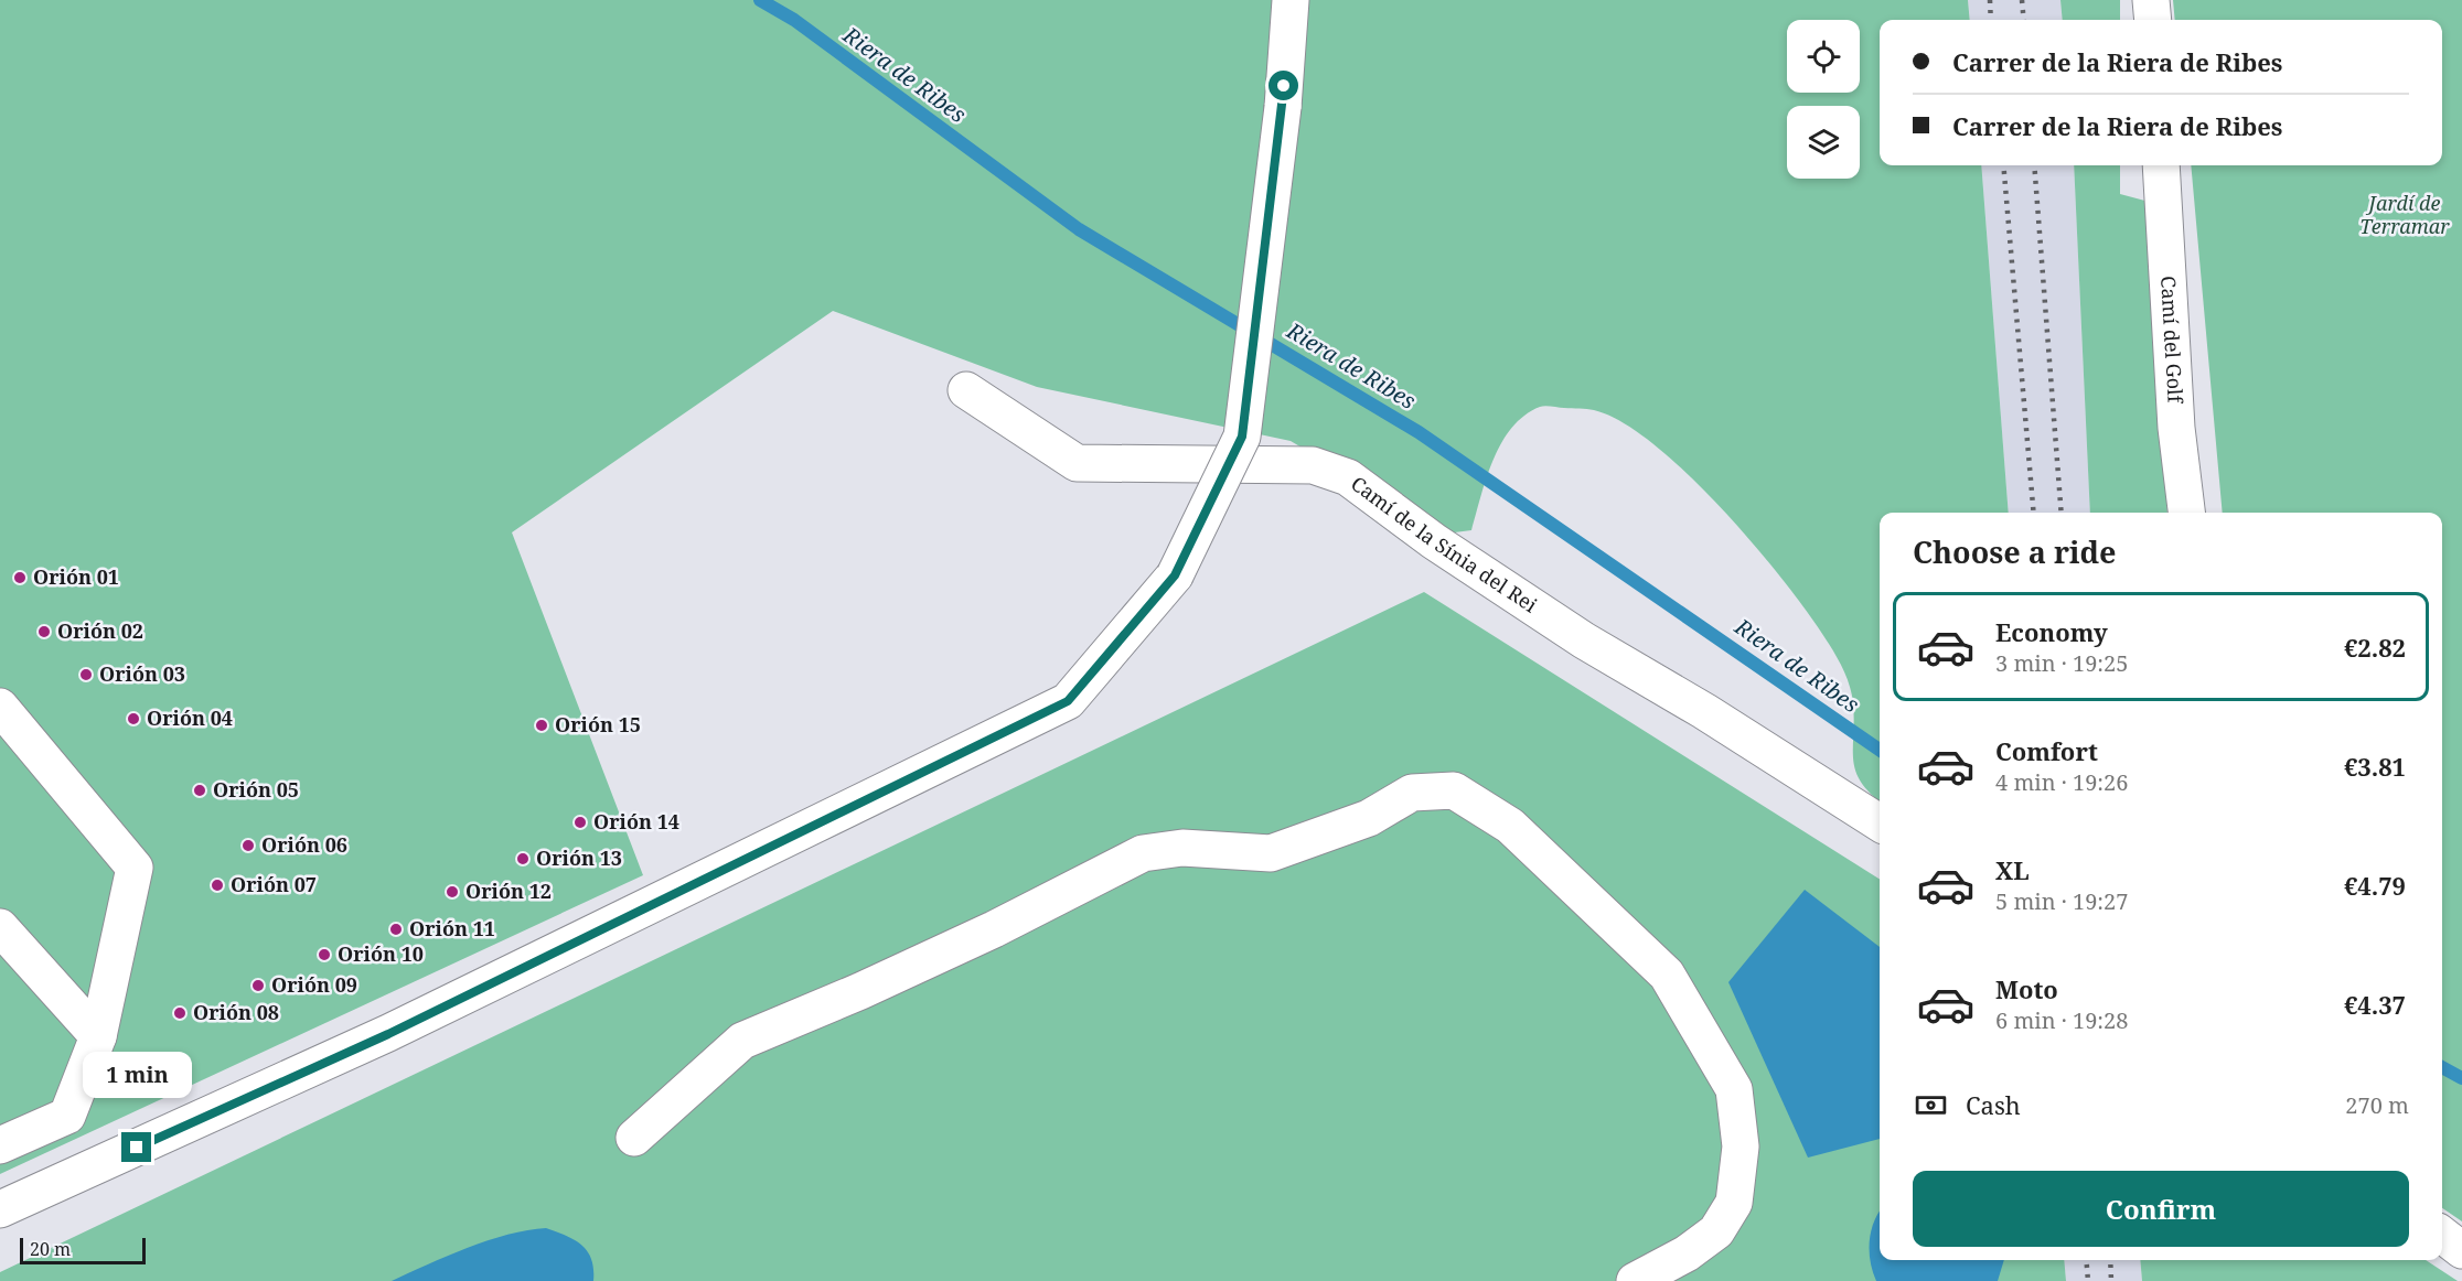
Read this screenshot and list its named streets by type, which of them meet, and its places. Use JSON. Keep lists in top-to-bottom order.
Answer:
{
  "streets": {
    "street": ["Camí del Golf", "Camí de la Sínia del Rei"]
  },
  "water": ["Riera de Ribes"],
  "parks": ["Jardí de Terramar"],
  "places": [
    "Orión 01",
    "Orión 02",
    "Orión 03",
    "Orión 04",
    "Orión 15",
    "Orión 05",
    "Orión 14",
    "Orión 06",
    "Orión 13",
    "Orión 07",
    "Orión 12",
    "Orión 11",
    "Orión 10",
    "Orión 09",
    "Orión 08"
  ],
  "scale_bar": "20 m",
  "page": {
    "banner": ["Carrer de la Riera de Ribes", "Carrer de la Riera de Ribes"],
    "heading": "Choose a ride",
    "list": [
      {
        "name": "Economy",
        "note": "3 min · 19:25",
        "value": "€2.82"
      },
      {
        "name": "Comfort",
        "note": "4 min · 19:26",
        "value": "€3.81"
      },
      {
        "name": "XL",
        "note": "5 min · 19:27",
        "value": "€4.79"
      },
      {
        "name": "Moto",
        "note": "6 min · 19:28",
        "value": "€4.37"
      }
    ],
    "bubble": "1 min",
    "pay": ["Cash", "270 m"],
    "buttons": "Confirm",
    "scale": "20 m"
  }
}
